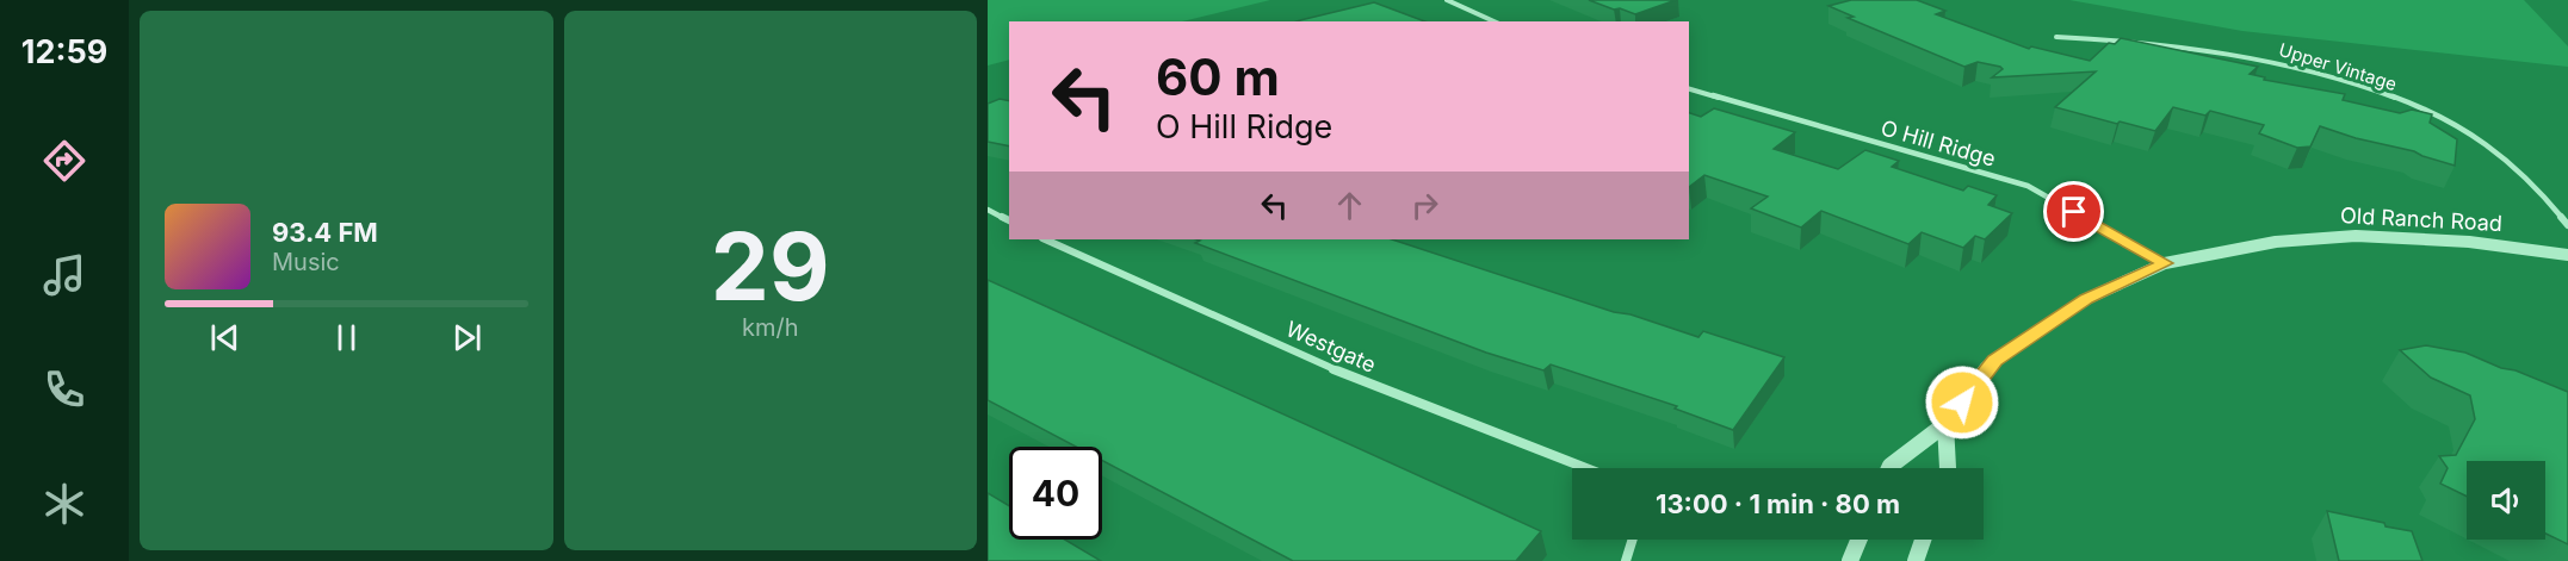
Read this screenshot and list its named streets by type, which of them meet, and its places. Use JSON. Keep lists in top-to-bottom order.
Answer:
{
  "streets": {
    "street": [
      "Upper Vintage",
      "O Hill Ridge",
      "Old Ranch Road",
      "Westgate"
    ]
  },
  "crossings": [
    ["O Hill Ridge", "Old Ranch Road"]
  ],
  "page": {
    "tabs": "12:59",
    "tile": ["29", "km/h"],
    "turn": ["60 m", "O Hill Ridge"],
    "song": ["93.4 FM", "Music"],
    "limit": "40",
    "trip": "13:00 · 1 min · 80 m"
  }
}
